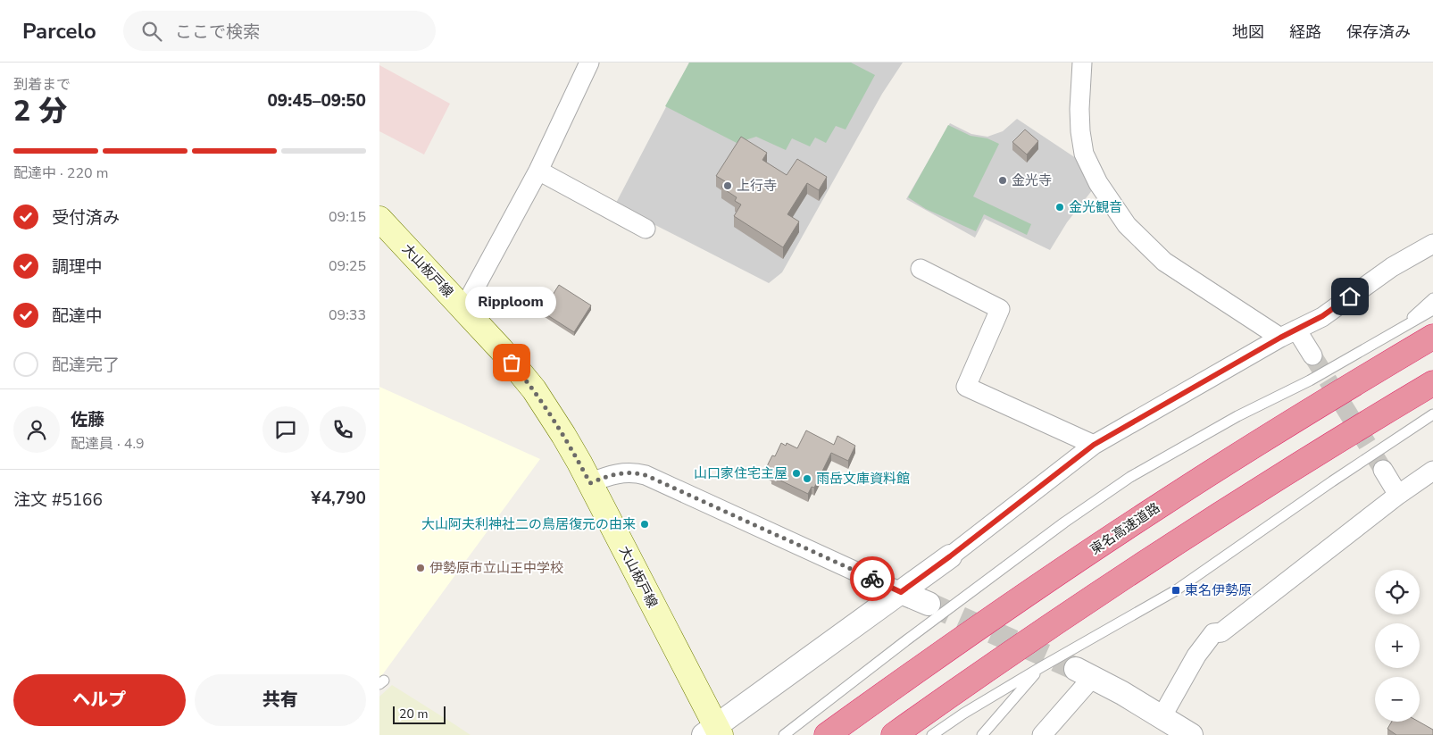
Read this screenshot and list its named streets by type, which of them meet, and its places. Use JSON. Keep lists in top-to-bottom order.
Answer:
{
  "streets": {
    "highway": ["東名高速道路"],
    "main road": ["大山板戸線"]
  },
  "places": {
    "other": [
      "金光寺",
      "上行寺",
      "金光観音",
      "Ripploom",
      "山口家住宅主屋",
      "雨岳文庫資料館",
      "大山阿夫利神社二の鳥居復元の由来",
      "伊勢原市立山王中学校"
    ],
    "transit": ["東名伊勢原"]
  },
  "scale_bar": "20 m",
  "page": {
    "header": "Parcelo",
    "search": "ここで検索",
    "nav": ["地図", "経路", "保存済み"],
    "heading": ["2 分", "到着まで", "09:45–09:50"],
    "panel": [
      "佐藤",
      "配達員 · 4.9",
      "注文 #5166",
      "¥4,790"
    ],
    "bar": "配達中 · 220 m",
    "list": [
      ["受付済み", "09:15"],
      ["調理中", "09:25"],
      ["配達中", "09:33"],
      "配達完了"
    ],
    "bubble": "Ripploom",
    "map_buttons": ["+", "−"],
    "buttons": ["ヘルプ", "共有"],
    "scale": "20 m"
  }
}
